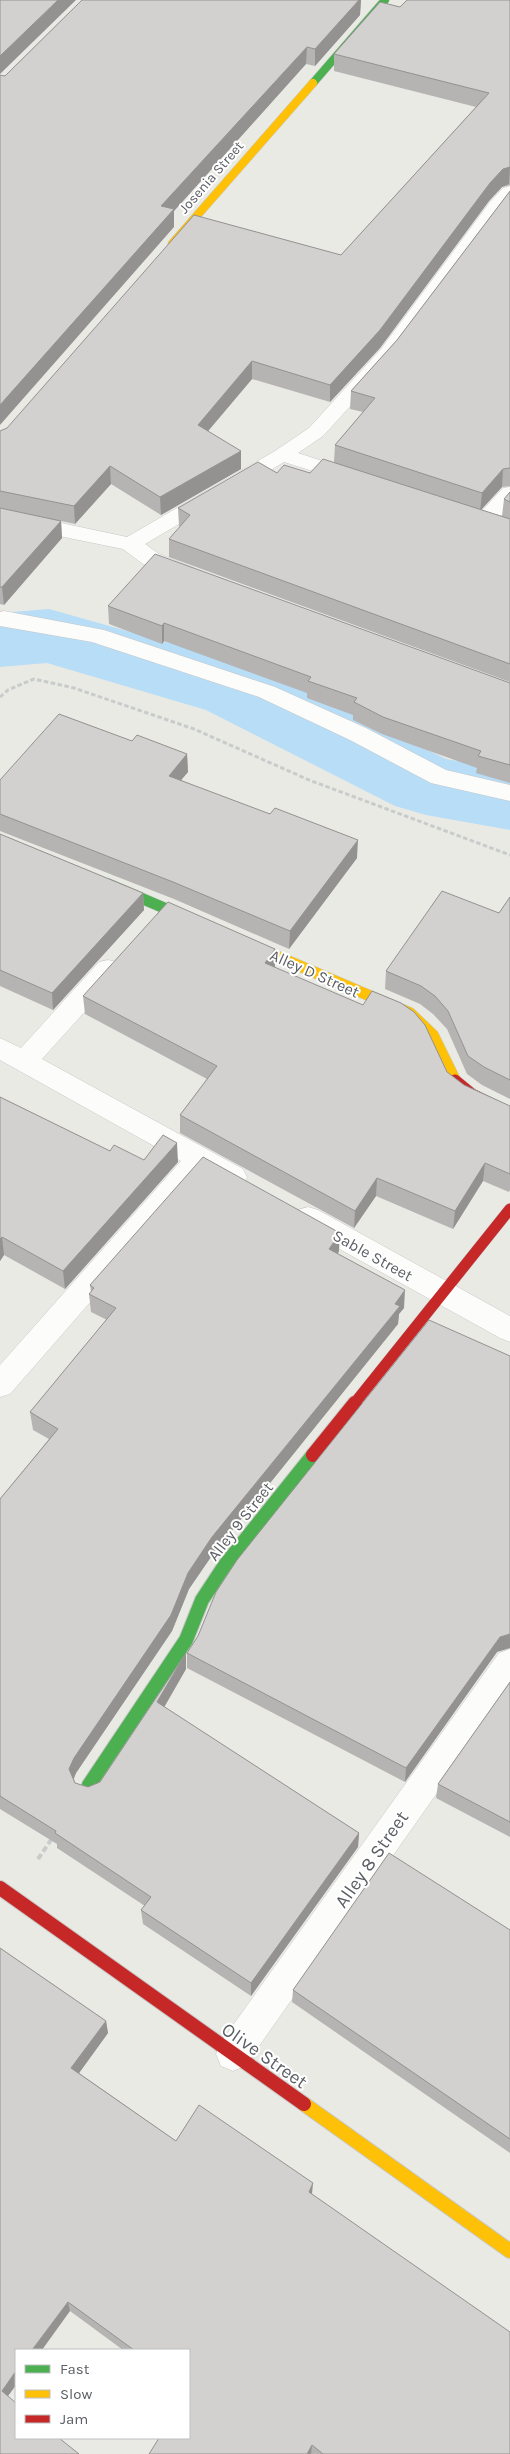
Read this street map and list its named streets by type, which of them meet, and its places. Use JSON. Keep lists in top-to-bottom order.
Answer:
{
  "streets": {
    "street": [
      "Josenia Street",
      "Alley D Street",
      "Sable Street",
      "Alley 9 Street",
      "Alley 8 Street",
      "Olive Street"
    ]
  },
  "crossings": [
    ["Sable Street", "Alley 9 Street"],
    ["Alley 8 Street", "Olive Street"]
  ],
  "legend": ["Fast", "Slow", "Jam"]
}
